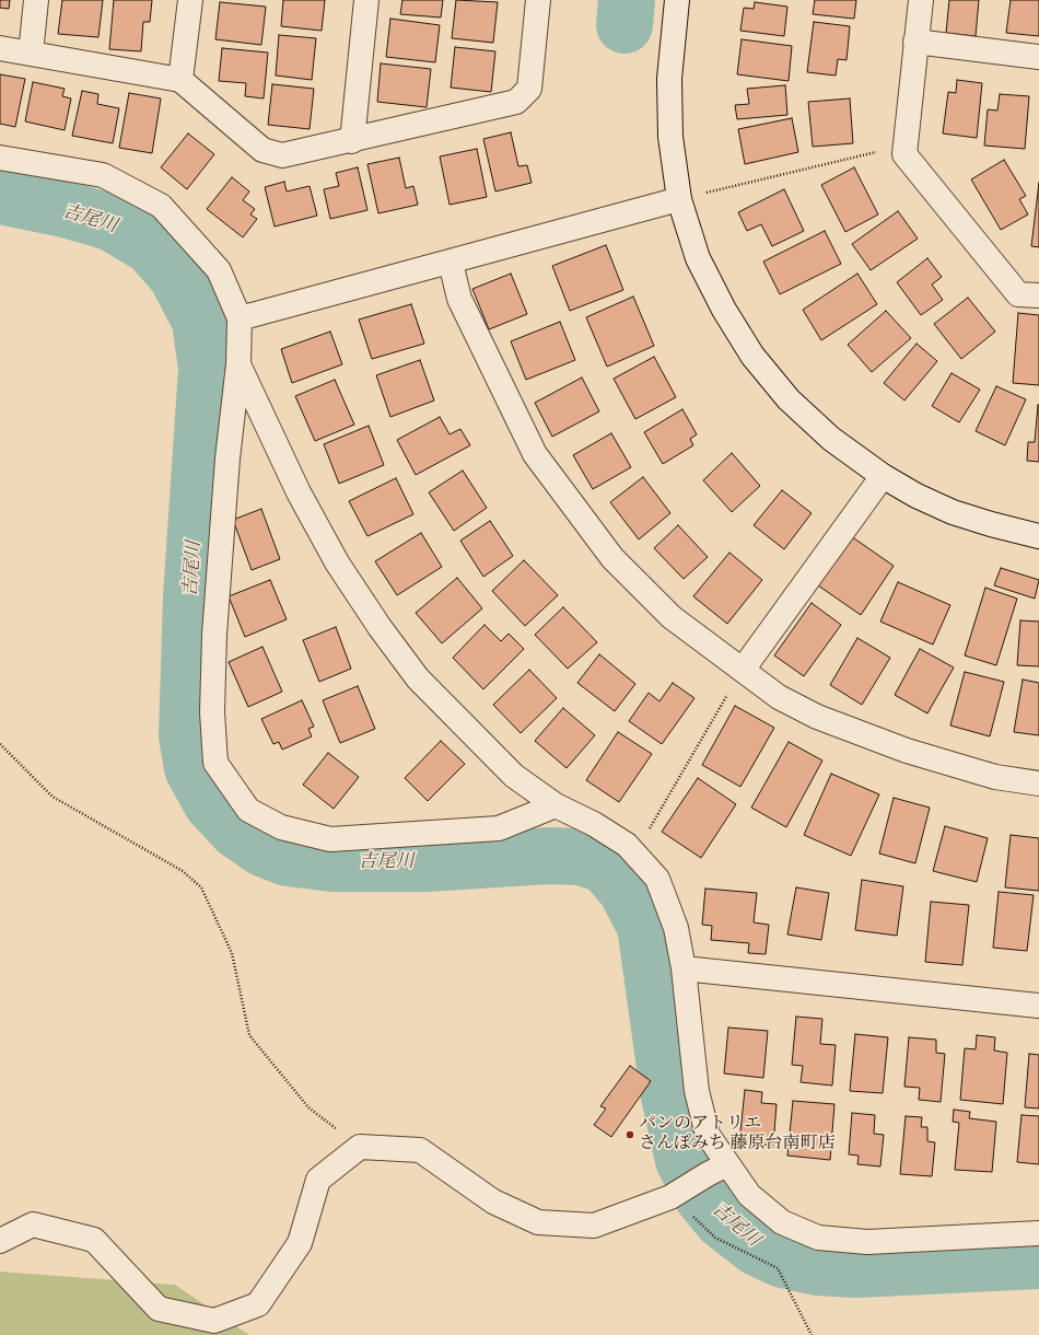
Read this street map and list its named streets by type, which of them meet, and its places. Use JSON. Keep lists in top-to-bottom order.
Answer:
{
  "water": ["吉尾川"],
  "places": ["パンのアトリエ さんぽみち 藤原台南町店"]
}
